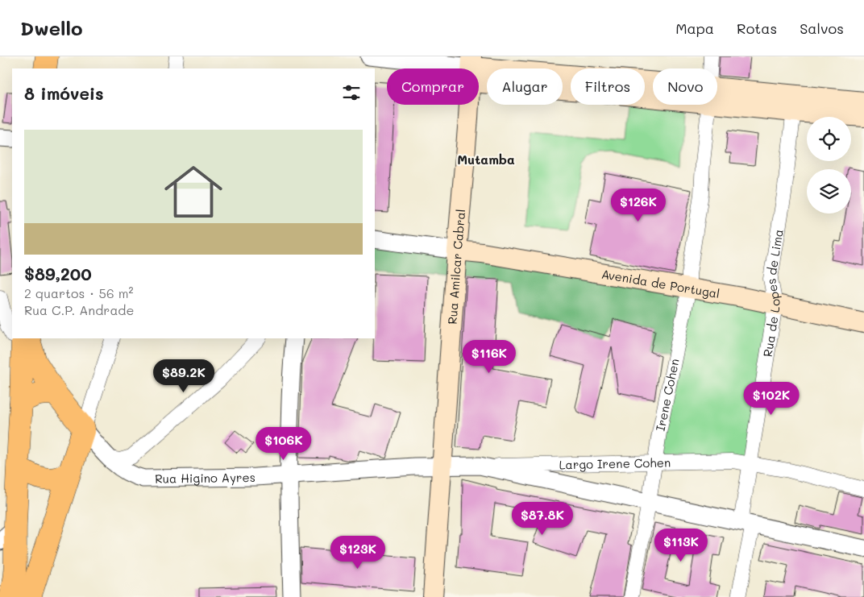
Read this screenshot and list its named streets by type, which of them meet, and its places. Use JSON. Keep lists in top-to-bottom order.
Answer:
{
  "streets": {
    "main road": ["Rua Amilcar Cabral", "Avenida de Portugal"],
    "street": [
      "Rua de Lopes de Lima",
      "Irene Cohen",
      "Largo Irene Cohen",
      "Rua Higino Ayres"
    ]
  },
  "crossings": [
    ["Rua Amilcar Cabral", "Avenida de Portugal"],
    ["Rua Amilcar Cabral", "Rua Higino Ayres"],
    ["Avenida de Portugal", "Rua de Lopes de Lima"],
    ["Avenida de Portugal", "Irene Cohen"],
    ["Rua de Lopes de Lima", "Largo Irene Cohen"],
    ["Rua de Lopes de Lima", "Rua Higino Ayres"],
    ["Irene Cohen", "Largo Irene Cohen"],
    ["Irene Cohen", "Rua Higino Ayres"],
    ["Largo Irene Cohen", "Rua Higino Ayres"]
  ],
  "districts": ["Mutamba"],
  "page": {
    "header": "Dwello",
    "nav": ["Mapa", "Rotas", "Salvos"],
    "chip": [
      "Comprar",
      "Alugar",
      "Filtros",
      "Novo"
    ],
    "heading": "8 imóveis",
    "list": [
      {
        "name": "$89,200",
        "note": "2 quartos · 56 m² · Rua C.P. Andrade"
      }
    ],
    "price": [
      "$126K",
      "$116K",
      "$89.2K",
      "$102K",
      "$106K",
      "$87.8K",
      "$113K",
      "$123K"
    ]
  }
}
